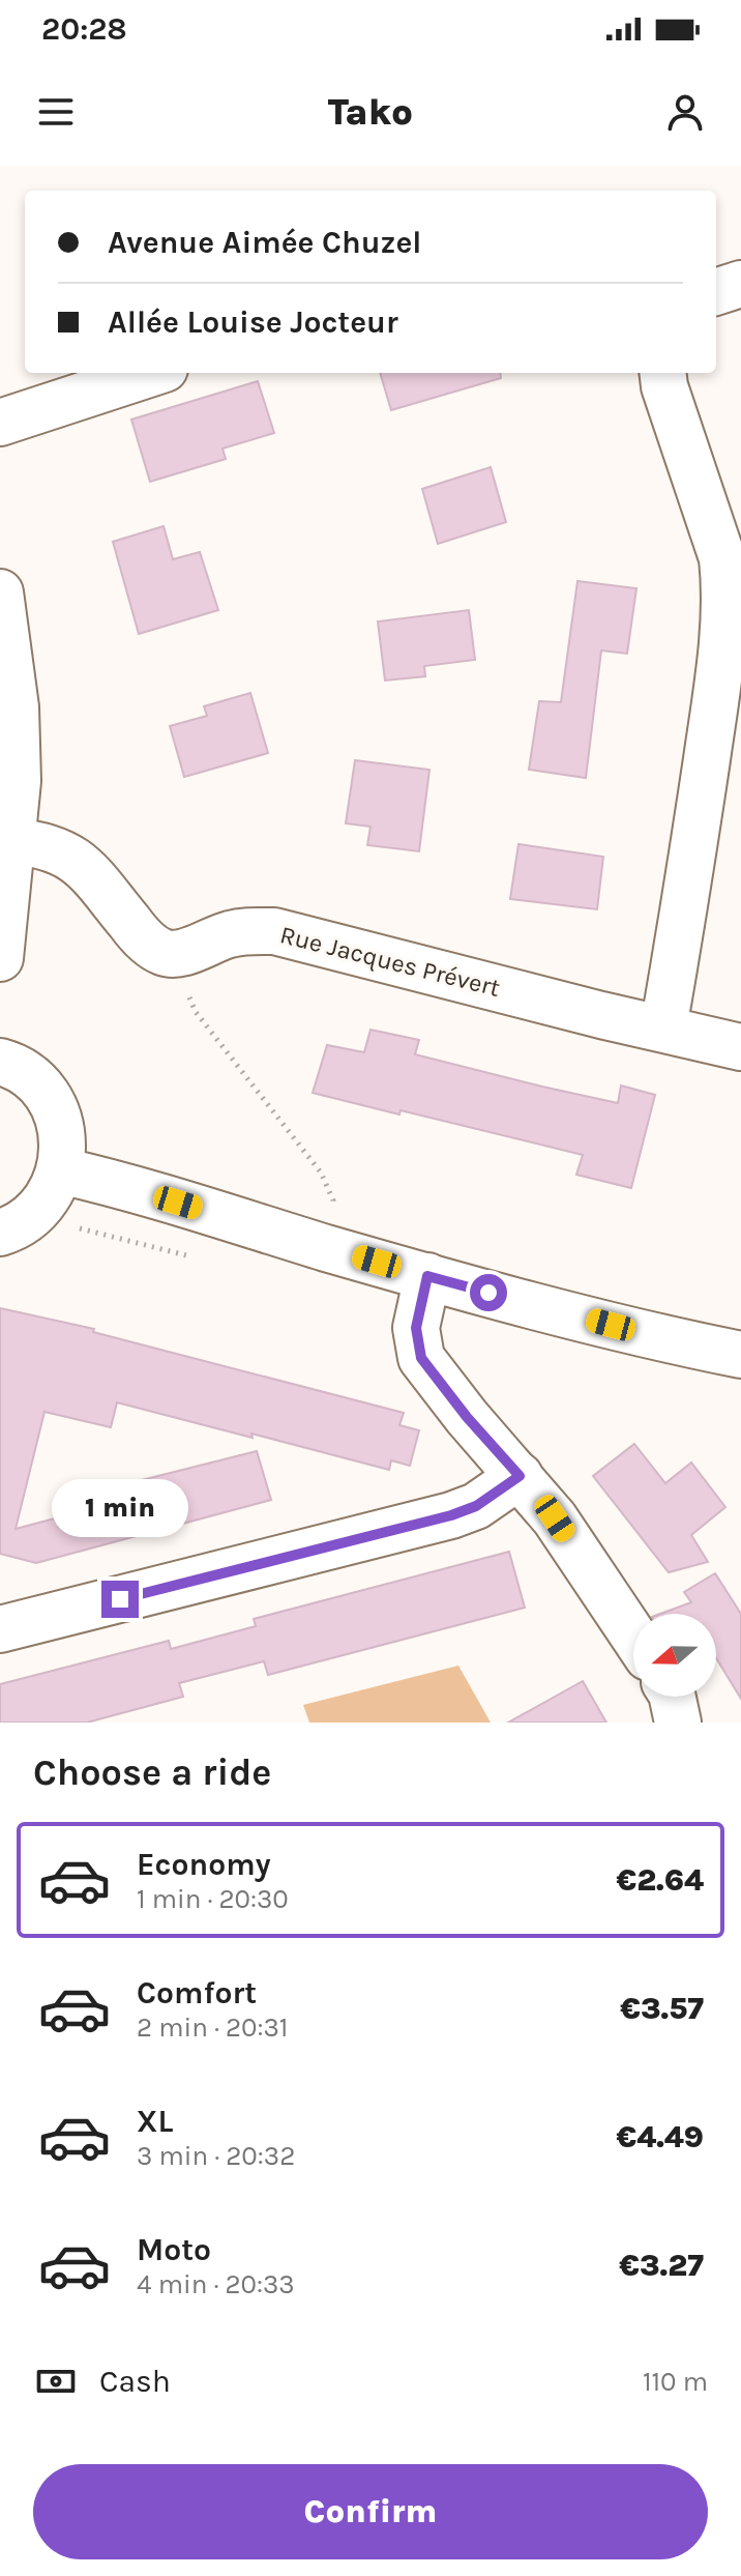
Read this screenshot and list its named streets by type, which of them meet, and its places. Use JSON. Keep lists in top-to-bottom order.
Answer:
{
  "streets": {
    "street": ["Rue Jacques Prévert"]
  },
  "north": "left",
  "page": {
    "status": "20:28",
    "header": "Tako",
    "banner": ["Avenue Aimée Chuzel", "Allée Louise Jocteur"],
    "bubble": "1 min",
    "heading": "Choose a ride",
    "list": [
      {
        "name": "Economy",
        "note": "1 min · 20:30",
        "value": "€2.64"
      },
      {
        "name": "Comfort",
        "note": "2 min · 20:31",
        "value": "€3.57"
      },
      {
        "name": "XL",
        "note": "3 min · 20:32",
        "value": "€4.49"
      },
      {
        "name": "Moto",
        "note": "4 min · 20:33",
        "value": "€3.27"
      }
    ],
    "pay": ["Cash", "110 m"],
    "buttons": "Confirm"
  }
}
